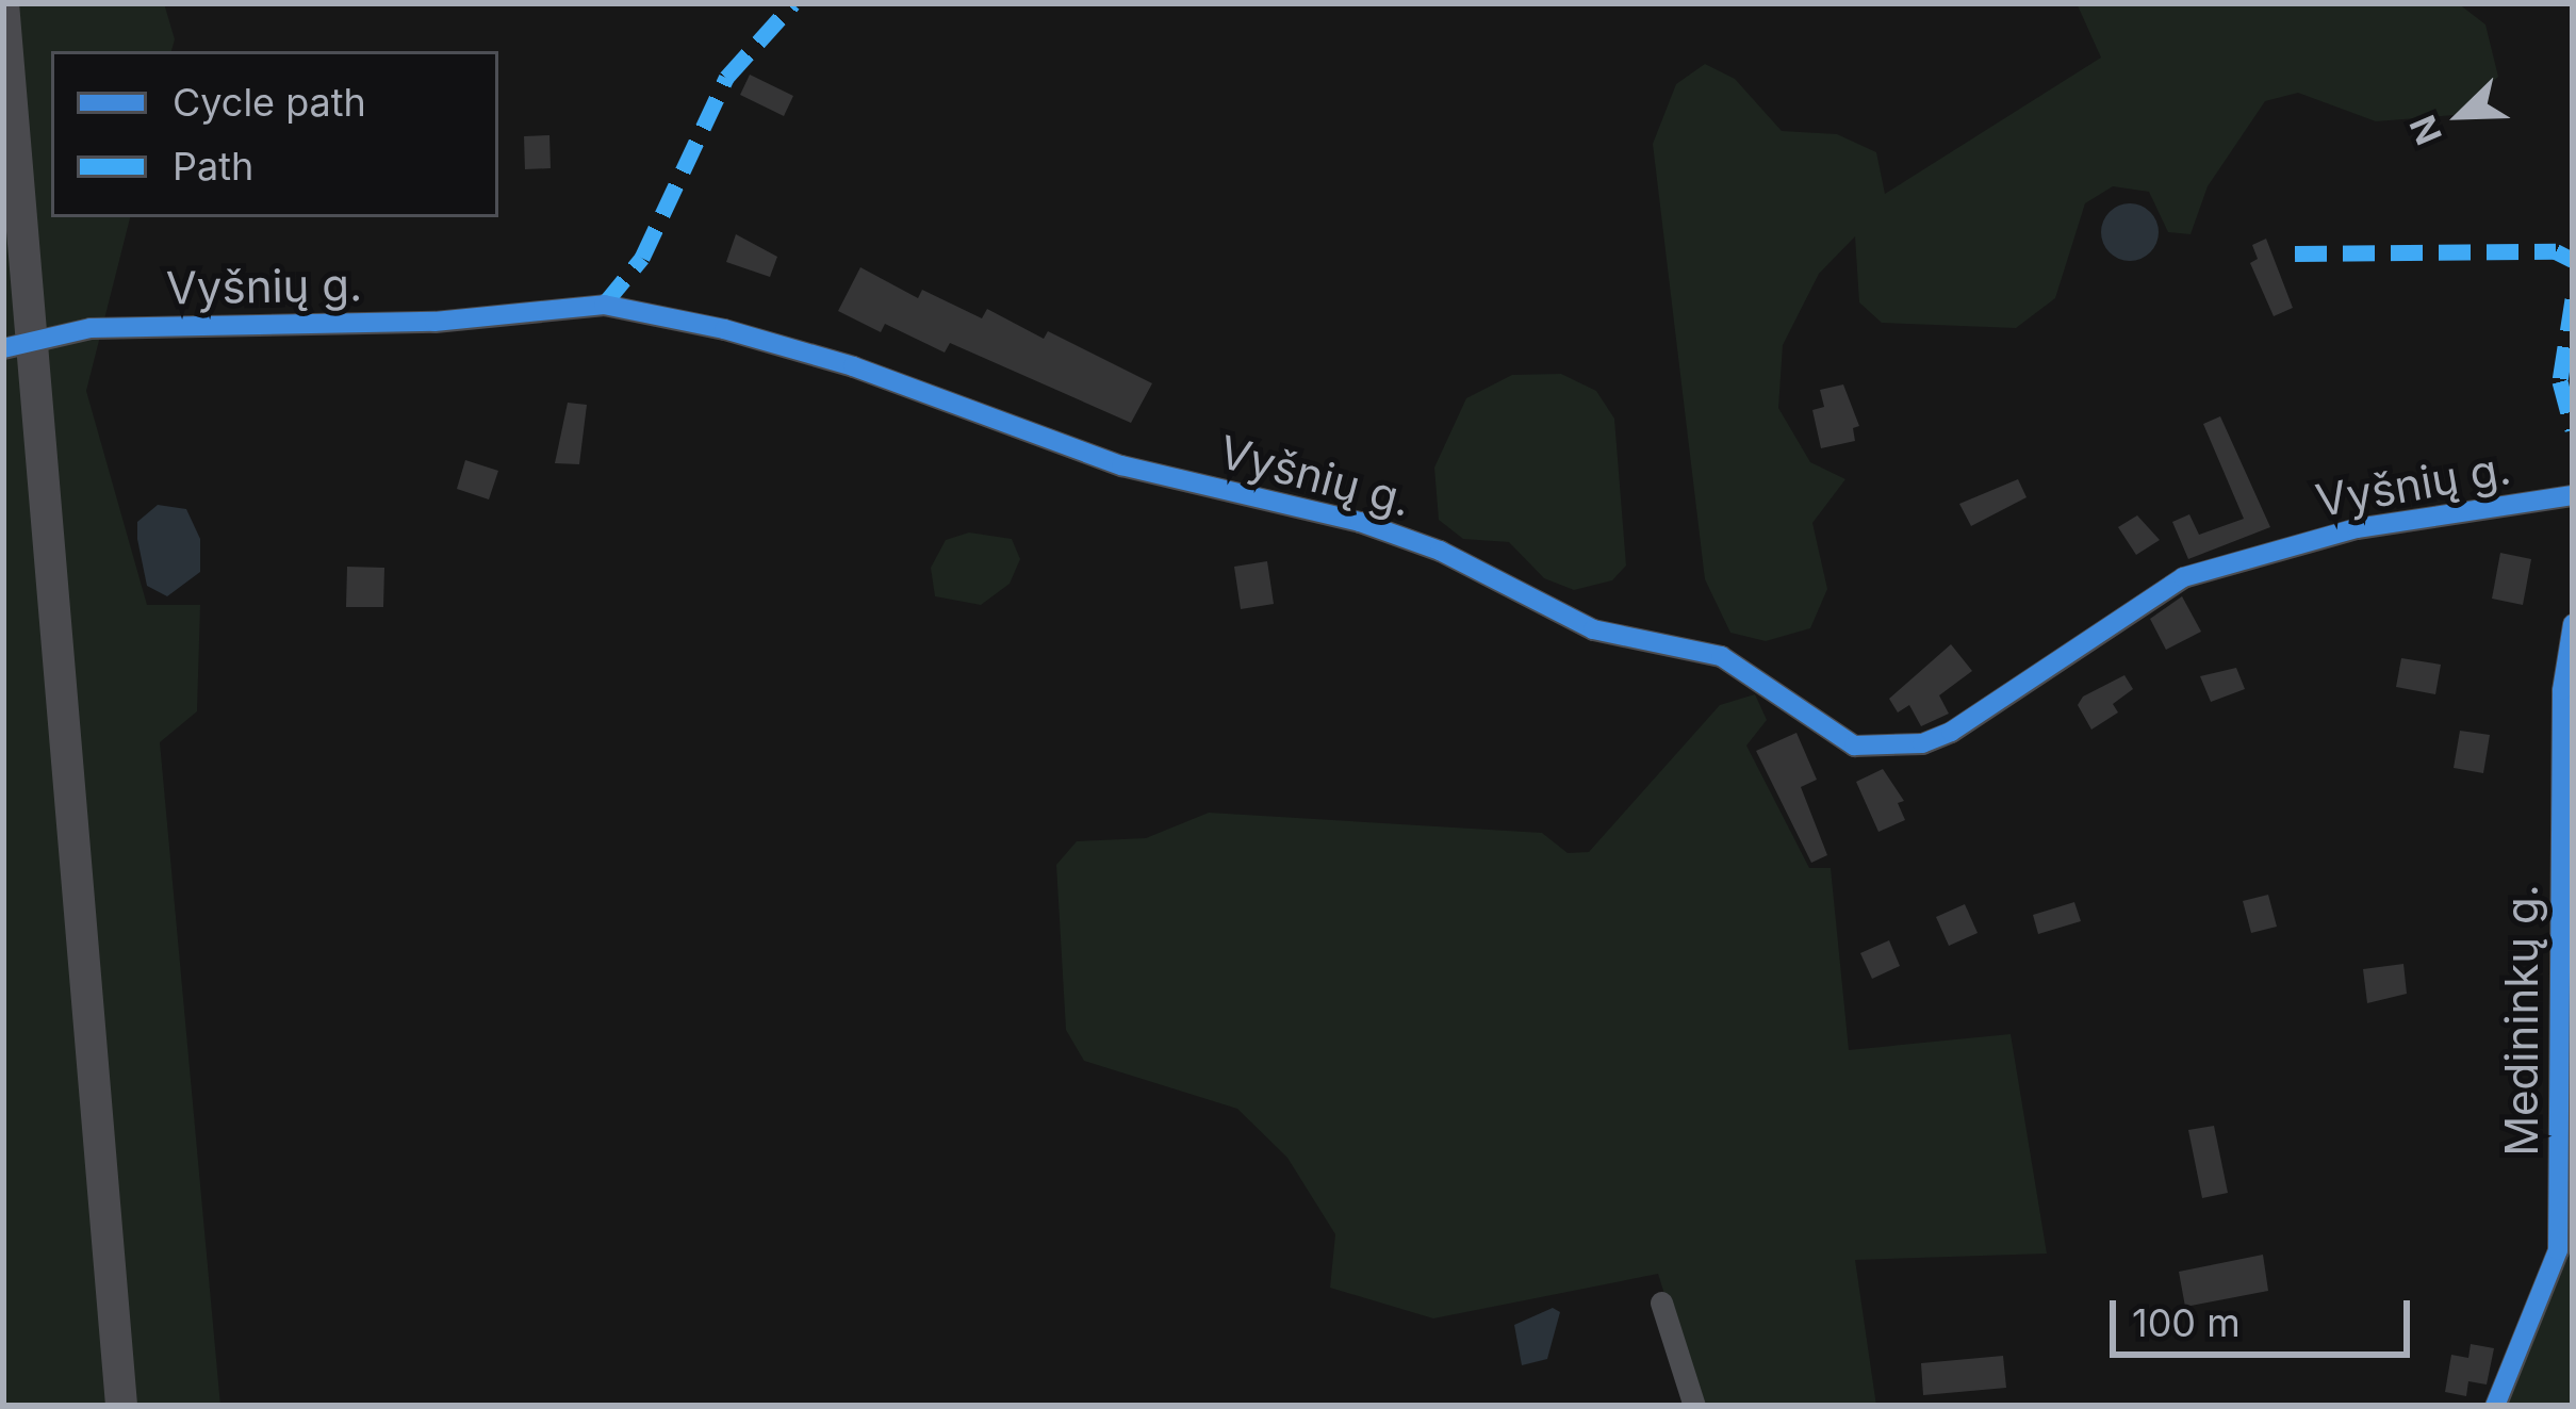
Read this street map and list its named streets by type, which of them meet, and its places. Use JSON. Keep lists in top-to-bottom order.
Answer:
{
  "streets": {
    "street": ["Vyšnių g.", "Medininkų g."]
  },
  "legend": ["Cycle path", "Path"],
  "scale_bar": "100 m",
  "north": "bottom left"
}
